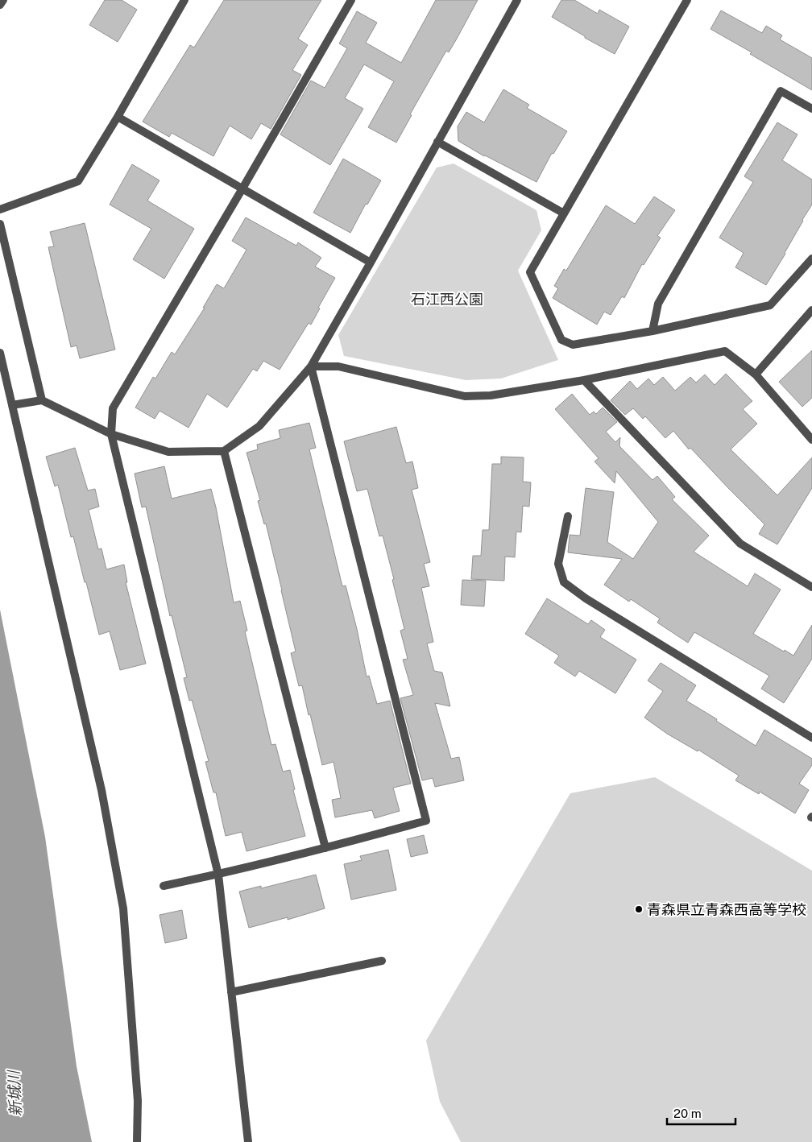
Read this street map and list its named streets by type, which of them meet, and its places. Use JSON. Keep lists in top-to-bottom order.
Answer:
{
  "water": ["新城川"],
  "parks": ["石江西公園"],
  "places": ["青森県立青森西高等学校"],
  "scale_bar": "20 m"
}
